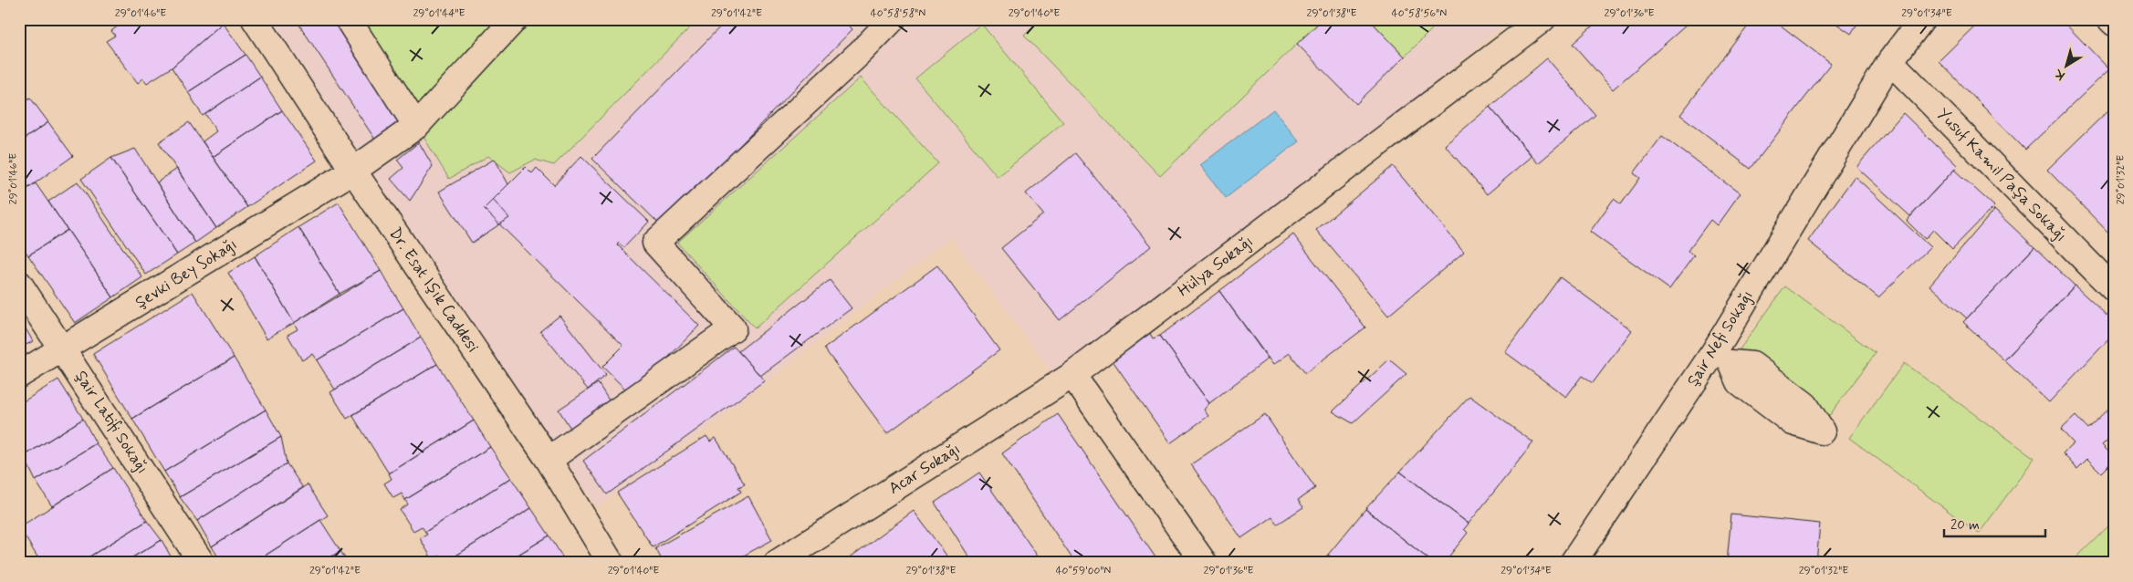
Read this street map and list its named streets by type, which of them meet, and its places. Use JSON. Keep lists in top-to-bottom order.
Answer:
{
  "streets": {
    "street": [
      "Yusuf Kamil Paşa Sokağı",
      "Hülya Sokağı",
      "Şevki Bey Sokağı",
      "Dr. Esat Işık Caddesi",
      "Şair Nefi Sokağı",
      "Şair Latifi Sokağı",
      "Acar Sokağı"
    ]
  },
  "crossings": [
    ["Yusuf Kamil Paşa Sokağı", "Şair Nefi Sokağı"],
    ["Hülya Sokağı", "Acar Sokağı"],
    ["Şevki Bey Sokağı", "Dr. Esat Işık Caddesi"],
    ["Şevki Bey Sokağı", "Şair Latifi Sokağı"]
  ],
  "scale_bar": "20 m",
  "north": "bottom left",
  "coordinates": [
    "29°01'46\"E",
    "29°01'44\"E",
    "29°01'42\"E",
    "40°58'58\"N",
    "29°01'40\"E",
    "29°01'38\"E",
    "40°58'56\"N",
    "29°01'36\"E",
    "29°01'34\"E",
    "29°01'32\"E",
    "40°59'00\"N"
  ]
}
